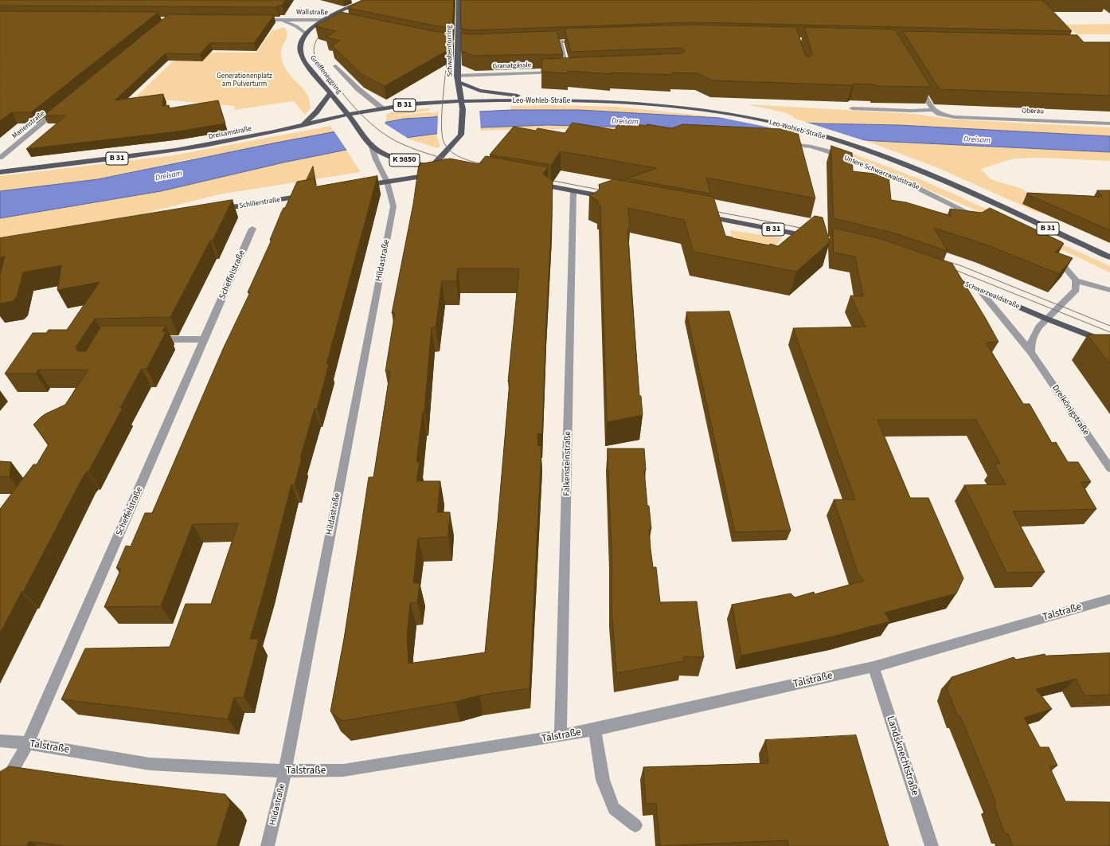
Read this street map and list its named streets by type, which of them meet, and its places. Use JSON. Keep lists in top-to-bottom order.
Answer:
{
  "streets": {
    "main road": [
      "Schwabentorring",
      "Greiffeneggring",
      "Leo-Wohleb-Straße",
      "B 31",
      "Dreisamstraße",
      "K 9850",
      "Schillerstraße",
      "Schwarzwaldstraße"
    ],
    "street": [
      "Wallstraße",
      "Granatgässle",
      "Oberau",
      "Marienstraße",
      "Untere Schwarzwaldstraße",
      "Hildastraße",
      "Scheffelstraße",
      "Dreikönigstraße",
      "Falkensteinstraße",
      "Talstraße",
      "Landsknechtstraße"
    ]
  },
  "crossings": [
    ["Wallstraße", "Greiffeneggring"],
    ["Schwabentorring", "Granatgässle"],
    ["Schwabentorring", "Leo-Wohleb-Straße"],
    ["Schwabentorring", "Dreisamstraße"],
    ["Schwabentorring", "K 9850"],
    ["Greiffeneggring", "Dreisamstraße"],
    ["Greiffeneggring", "Hildastraße"],
    ["Leo-Wohleb-Straße", "Dreisamstraße"],
    ["Leo-Wohleb-Straße", "K 9850"],
    ["Dreisamstraße", "K 9850"],
    ["K 9850", "Hildastraße"],
    ["Hildastraße", "Talstraße"],
    ["Scheffelstraße", "Talstraße"],
    ["Schwarzwaldstraße", "Dreikönigstraße"],
    ["Falkensteinstraße", "Talstraße"],
    ["Talstraße", "Landsknechtstraße"]
  ],
  "water": ["Dreisam"],
  "parks": ["Generationenplatz am Pulverturm"]
}
